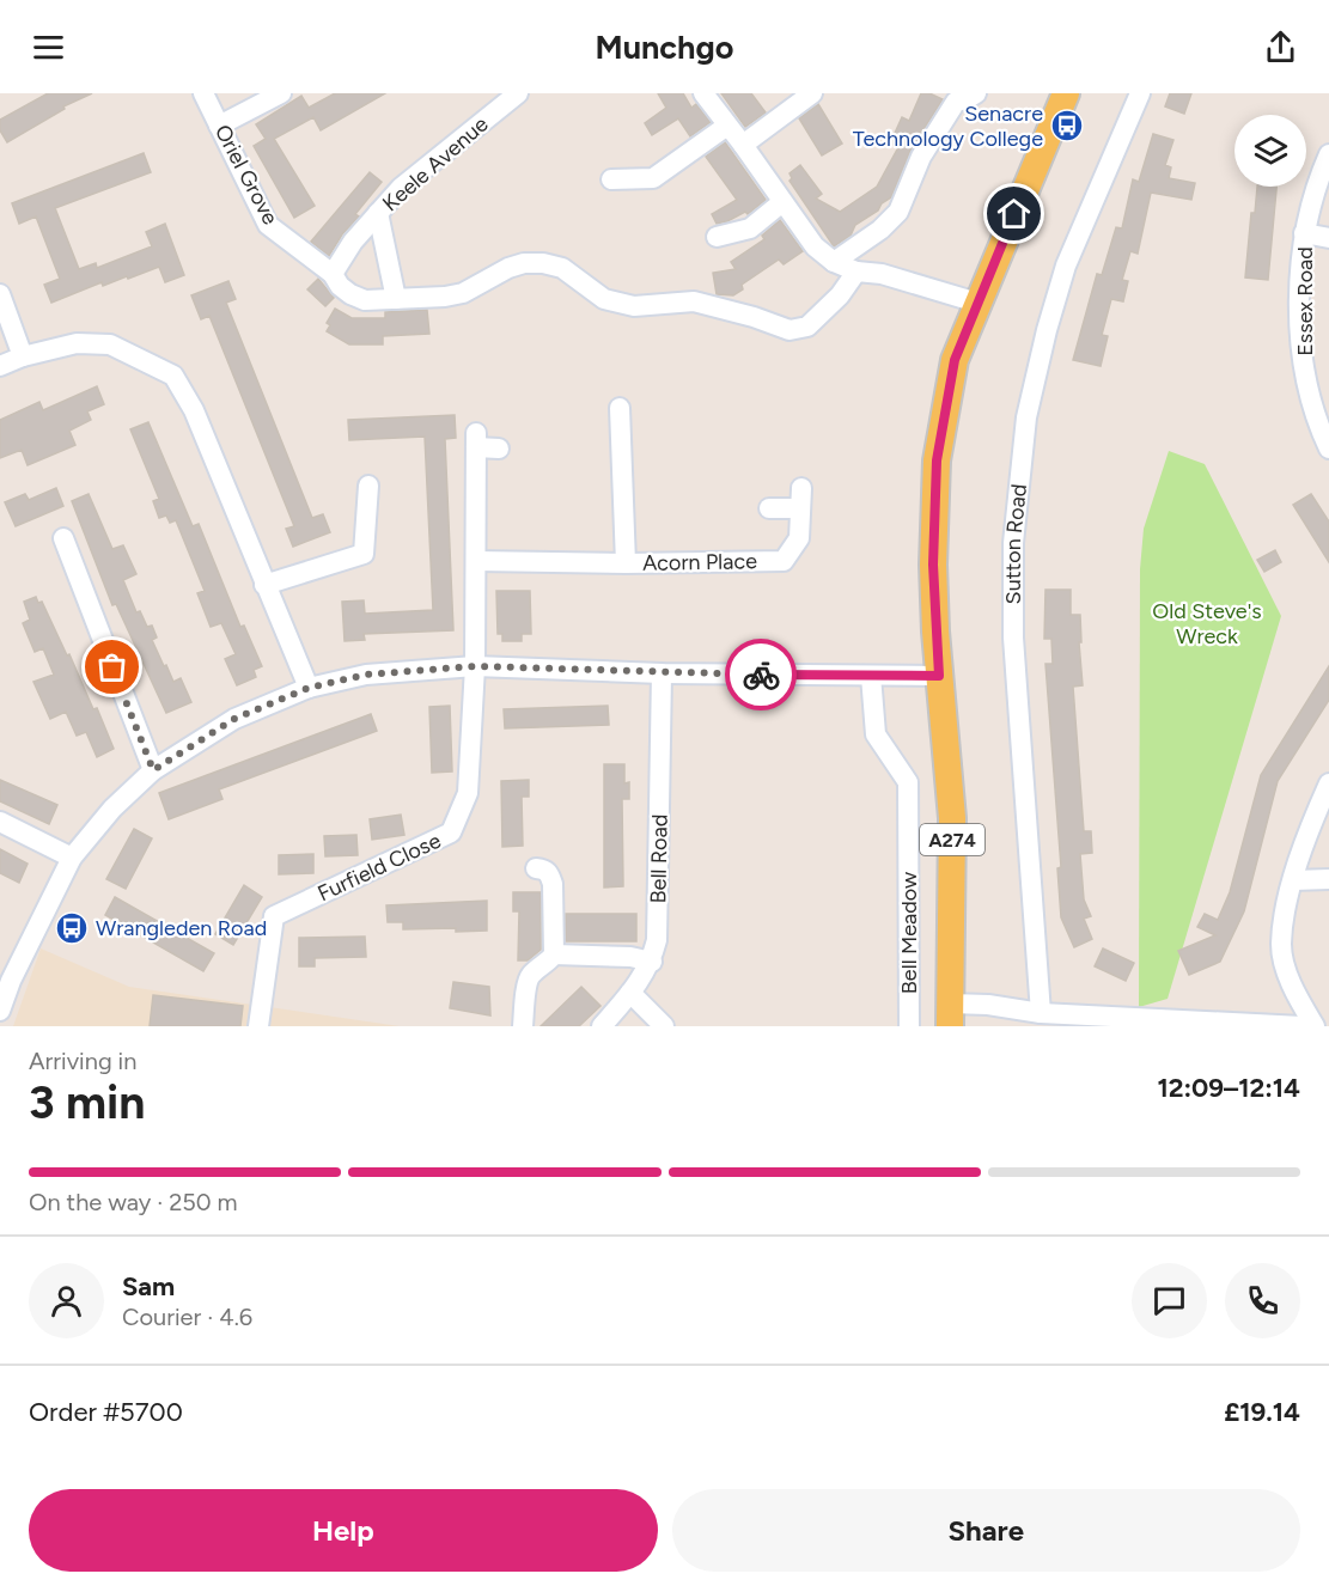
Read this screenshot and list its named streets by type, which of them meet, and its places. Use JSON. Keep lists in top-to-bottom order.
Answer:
{
  "streets": {
    "main road": ["A274"],
    "street": [
      "Keele Avenue",
      "Oriel Grove",
      "Essex Road",
      "Sutton Road",
      "Acorn Place",
      "Bell Road",
      "Furfield Close",
      "Bell Meadow"
    ]
  },
  "crossings": [
    ["Keele Avenue", "Oriel Grove"]
  ],
  "parks": ["Old Steve's Wreck"],
  "places": {
    "bus stop": ["Senacre Technology College", "Wrangleden Road"]
  },
  "page": {
    "header": "Munchgo",
    "heading": ["3 min", "Arriving in", "12:09–12:14"],
    "panel": [
      "Sam",
      "Courier · 4.6",
      "Order #5700",
      "£19.14"
    ],
    "bar": "On the way · 250 m",
    "buttons": ["Help", "Share"]
  }
}
